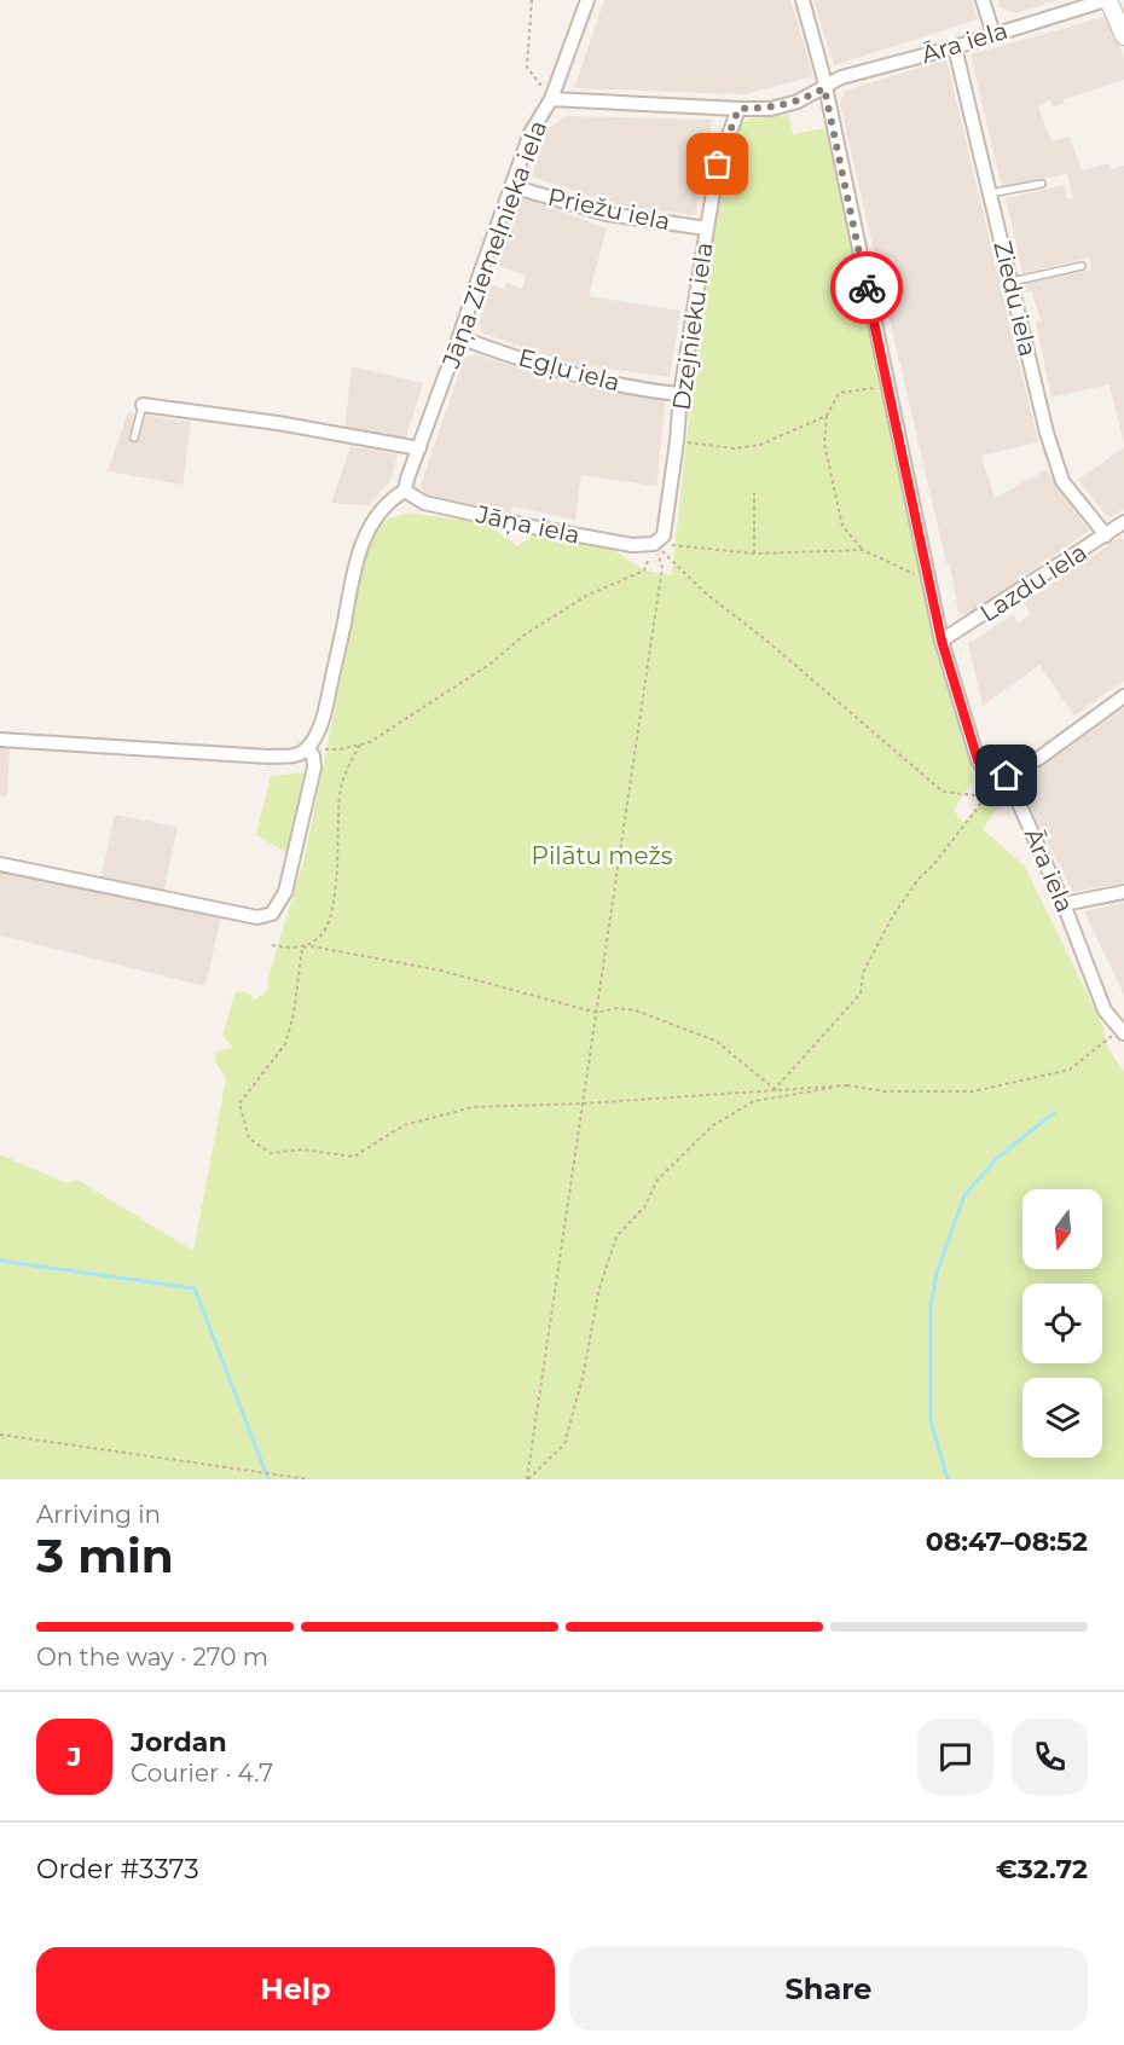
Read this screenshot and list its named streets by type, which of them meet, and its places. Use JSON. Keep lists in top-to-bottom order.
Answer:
{
  "streets": {
    "street": [
      "Āra iela",
      "Priežu iela",
      "Jāņa Ziemeļnieka iela",
      "Ziedu iela",
      "Dzejnieku iela",
      "Egļu iela",
      "Jāņa iela",
      "Lazdu iela"
    ]
  },
  "crossings": [
    ["Āra iela", "Jāņa Ziemeļnieka iela"],
    ["Āra iela", "Ziedu iela"],
    ["Āra iela", "Dzejnieku iela"],
    ["Priežu iela", "Jāņa Ziemeļnieka iela"],
    ["Priežu iela", "Dzejnieku iela"],
    ["Jāņa Ziemeļnieka iela", "Egļu iela"],
    ["Jāņa Ziemeļnieka iela", "Jāņa iela"],
    ["Ziedu iela", "Lazdu iela"],
    ["Dzejnieku iela", "Egļu iela"],
    ["Dzejnieku iela", "Jāņa iela"]
  ],
  "parks": ["Pilātu mežs"],
  "north": "bottom",
  "page": {
    "heading": ["3 min", "Arriving in", "08:47–08:52"],
    "panel": [
      "Jordan",
      "Courier · 4.7",
      "Order #3373",
      "€32.72"
    ],
    "bar": "On the way · 270 m",
    "round": "J",
    "buttons": ["Help", "Share"]
  }
}
